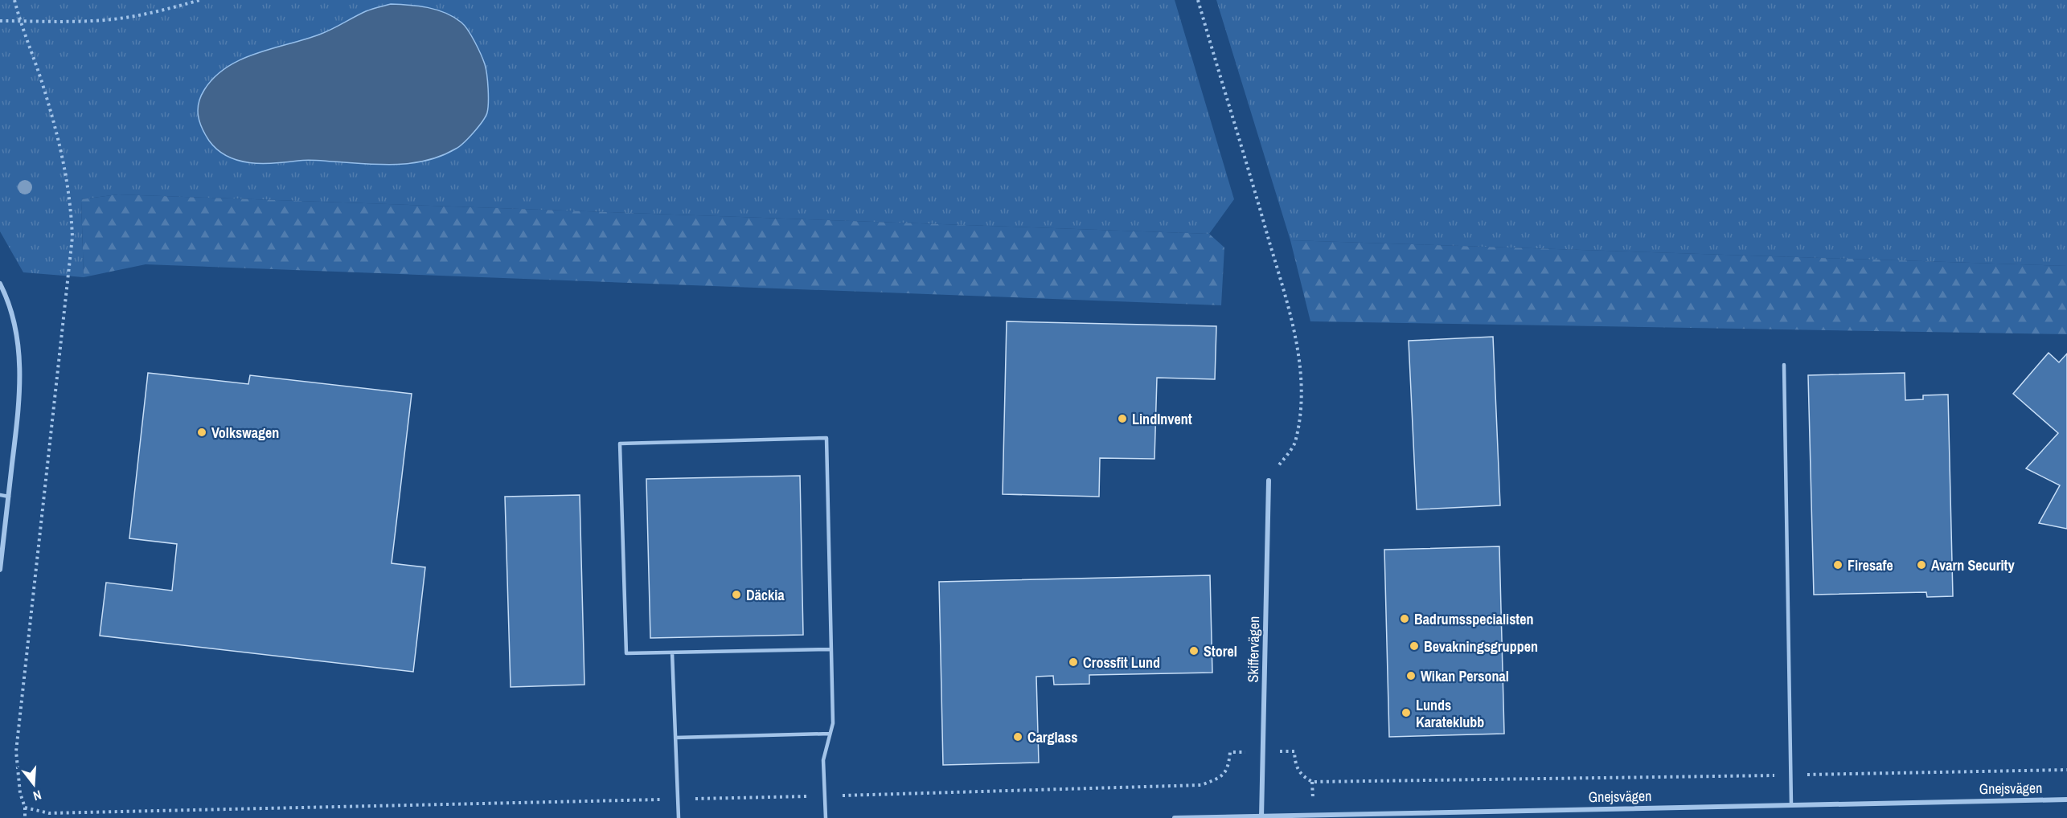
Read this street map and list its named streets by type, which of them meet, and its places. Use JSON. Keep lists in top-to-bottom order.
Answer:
{
  "streets": {
    "street": ["Skiffervägen", "Gnejsvägen"]
  },
  "crossings": [
    ["Skiffervägen", "Gnejsvägen"]
  ],
  "places": [
    "LindInvent",
    "Volkswagen",
    "Firesafe",
    "Avarn Security",
    "Däckia",
    "Badrumsspecialisten",
    "Bevakningsgruppen",
    "Storel",
    "Crossfit Lund",
    "Wikan Personal",
    "Lunds Karateklubb",
    "Carglass"
  ],
  "north": "bottom"
}
